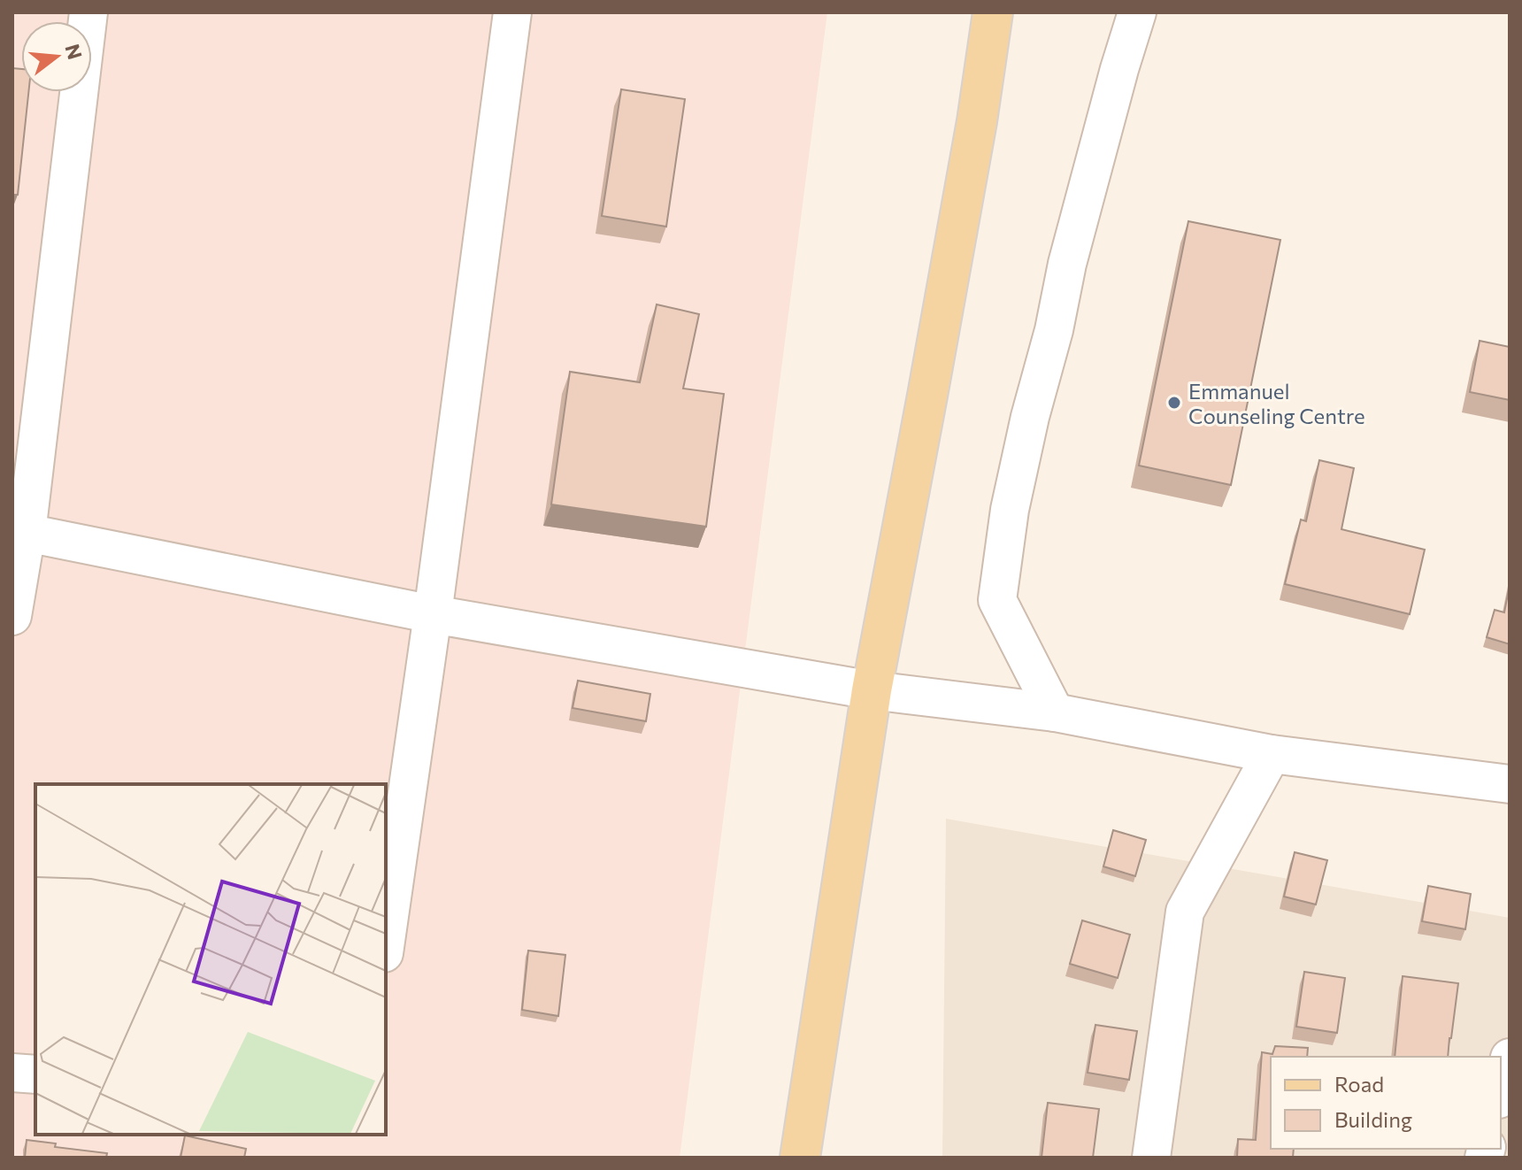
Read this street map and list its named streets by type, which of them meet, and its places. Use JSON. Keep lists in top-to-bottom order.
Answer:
{
  "places": ["Emmanuel Counseling Centre"],
  "legend": ["Road", "Building"],
  "north": "right"
}
